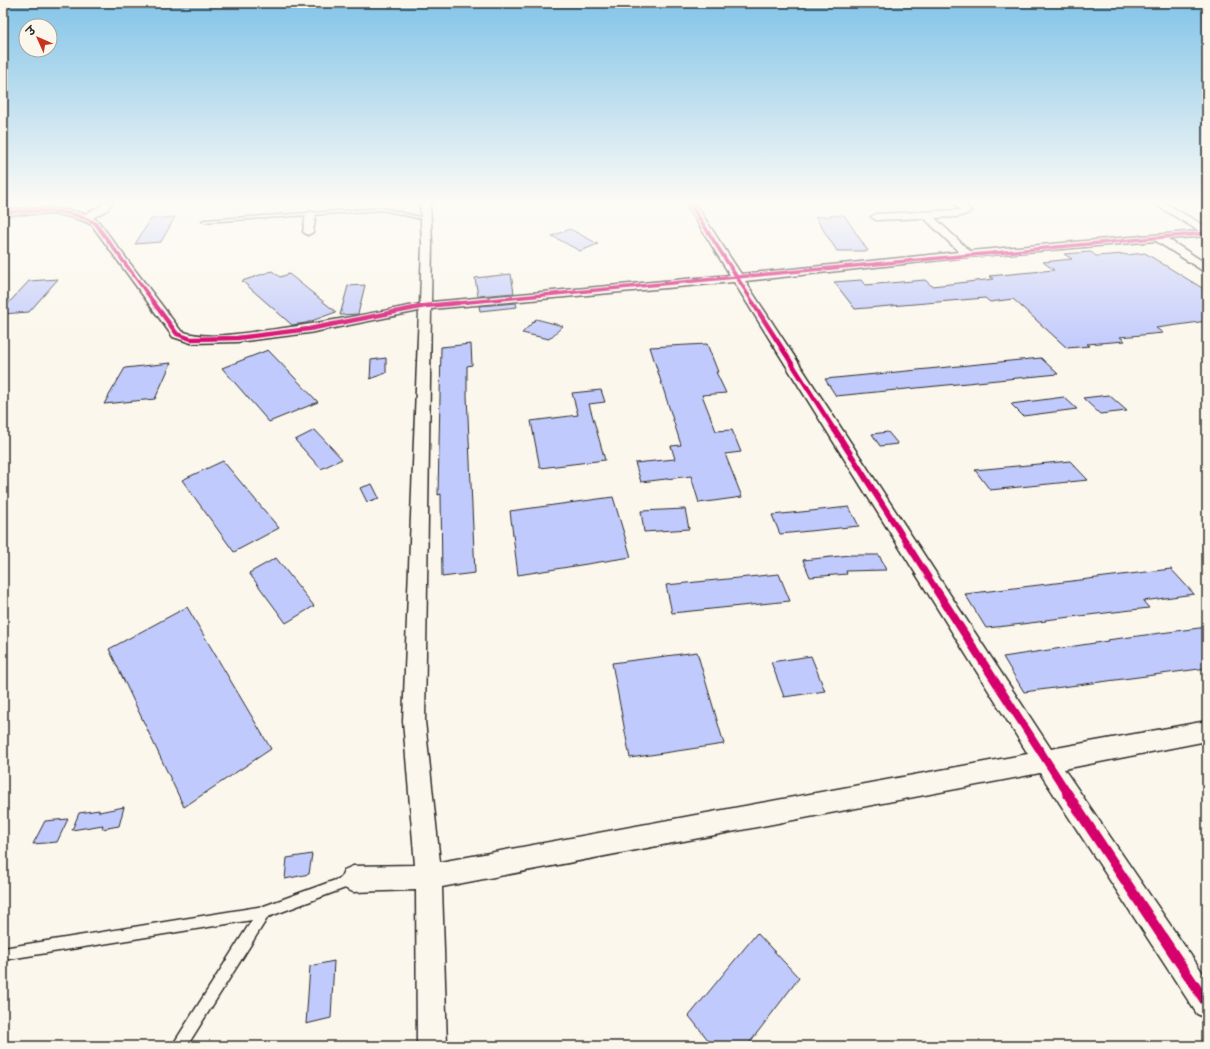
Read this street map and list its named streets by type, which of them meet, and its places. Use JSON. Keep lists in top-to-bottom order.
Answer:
{
  "north": "top left"
}
